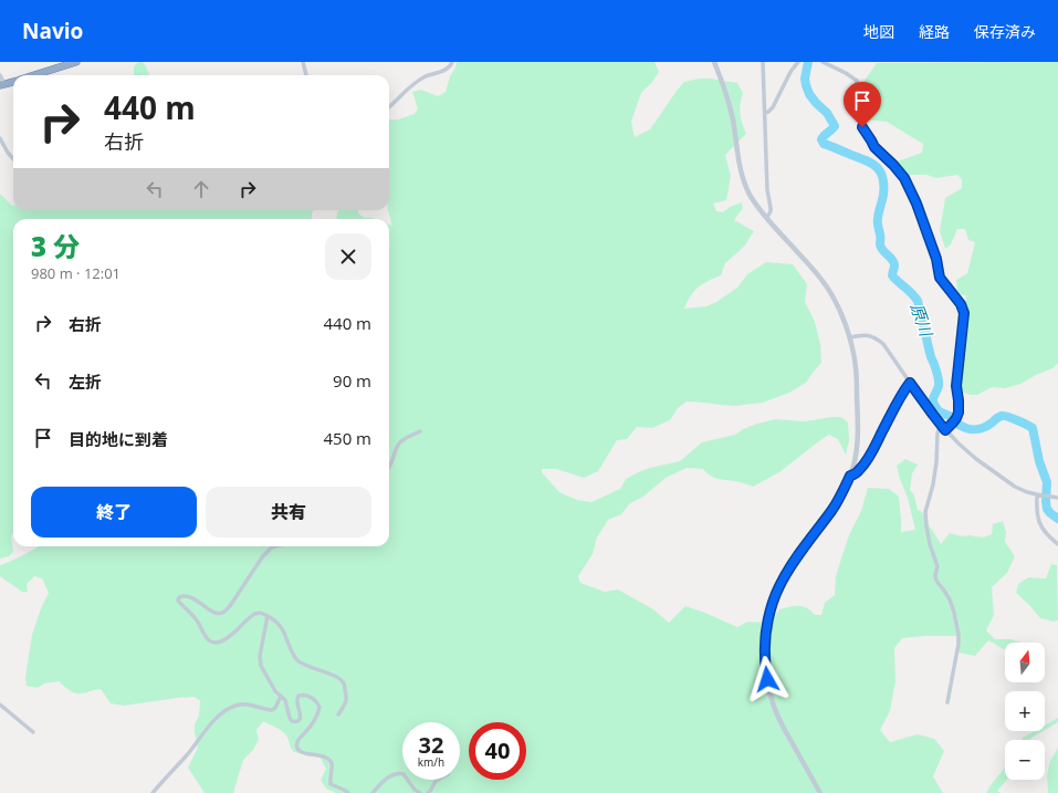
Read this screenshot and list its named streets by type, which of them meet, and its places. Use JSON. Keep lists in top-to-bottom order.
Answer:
{
  "water": ["原川"],
  "north": "top",
  "page": {
    "header": "Navio",
    "nav": ["地図", "経路", "保存済み"],
    "turn": ["440 m", "右折"],
    "heading": ["3 分", "980 m · 12:01"],
    "list": [
      {
        "name": "右折",
        "value": "440 m"
      },
      {
        "name": "左折",
        "value": "90 m"
      },
      {
        "name": "目的地に到着",
        "value": "450 m"
      }
    ],
    "buttons": ["終了", "共有"],
    "map_buttons": ["+", "−"],
    "speed": "32 km/h",
    "limit": "40"
  }
}
